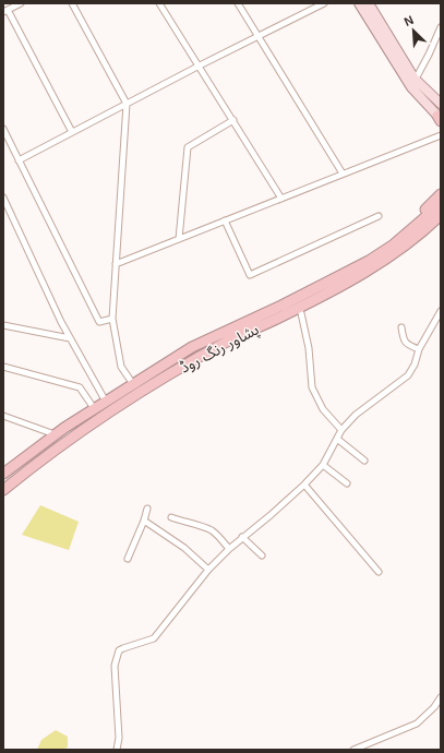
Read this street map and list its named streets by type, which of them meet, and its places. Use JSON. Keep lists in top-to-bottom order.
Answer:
{
  "streets": {
    "highway": ["پشاور رنگ روڈ"]
  },
  "north": "top left"
}
